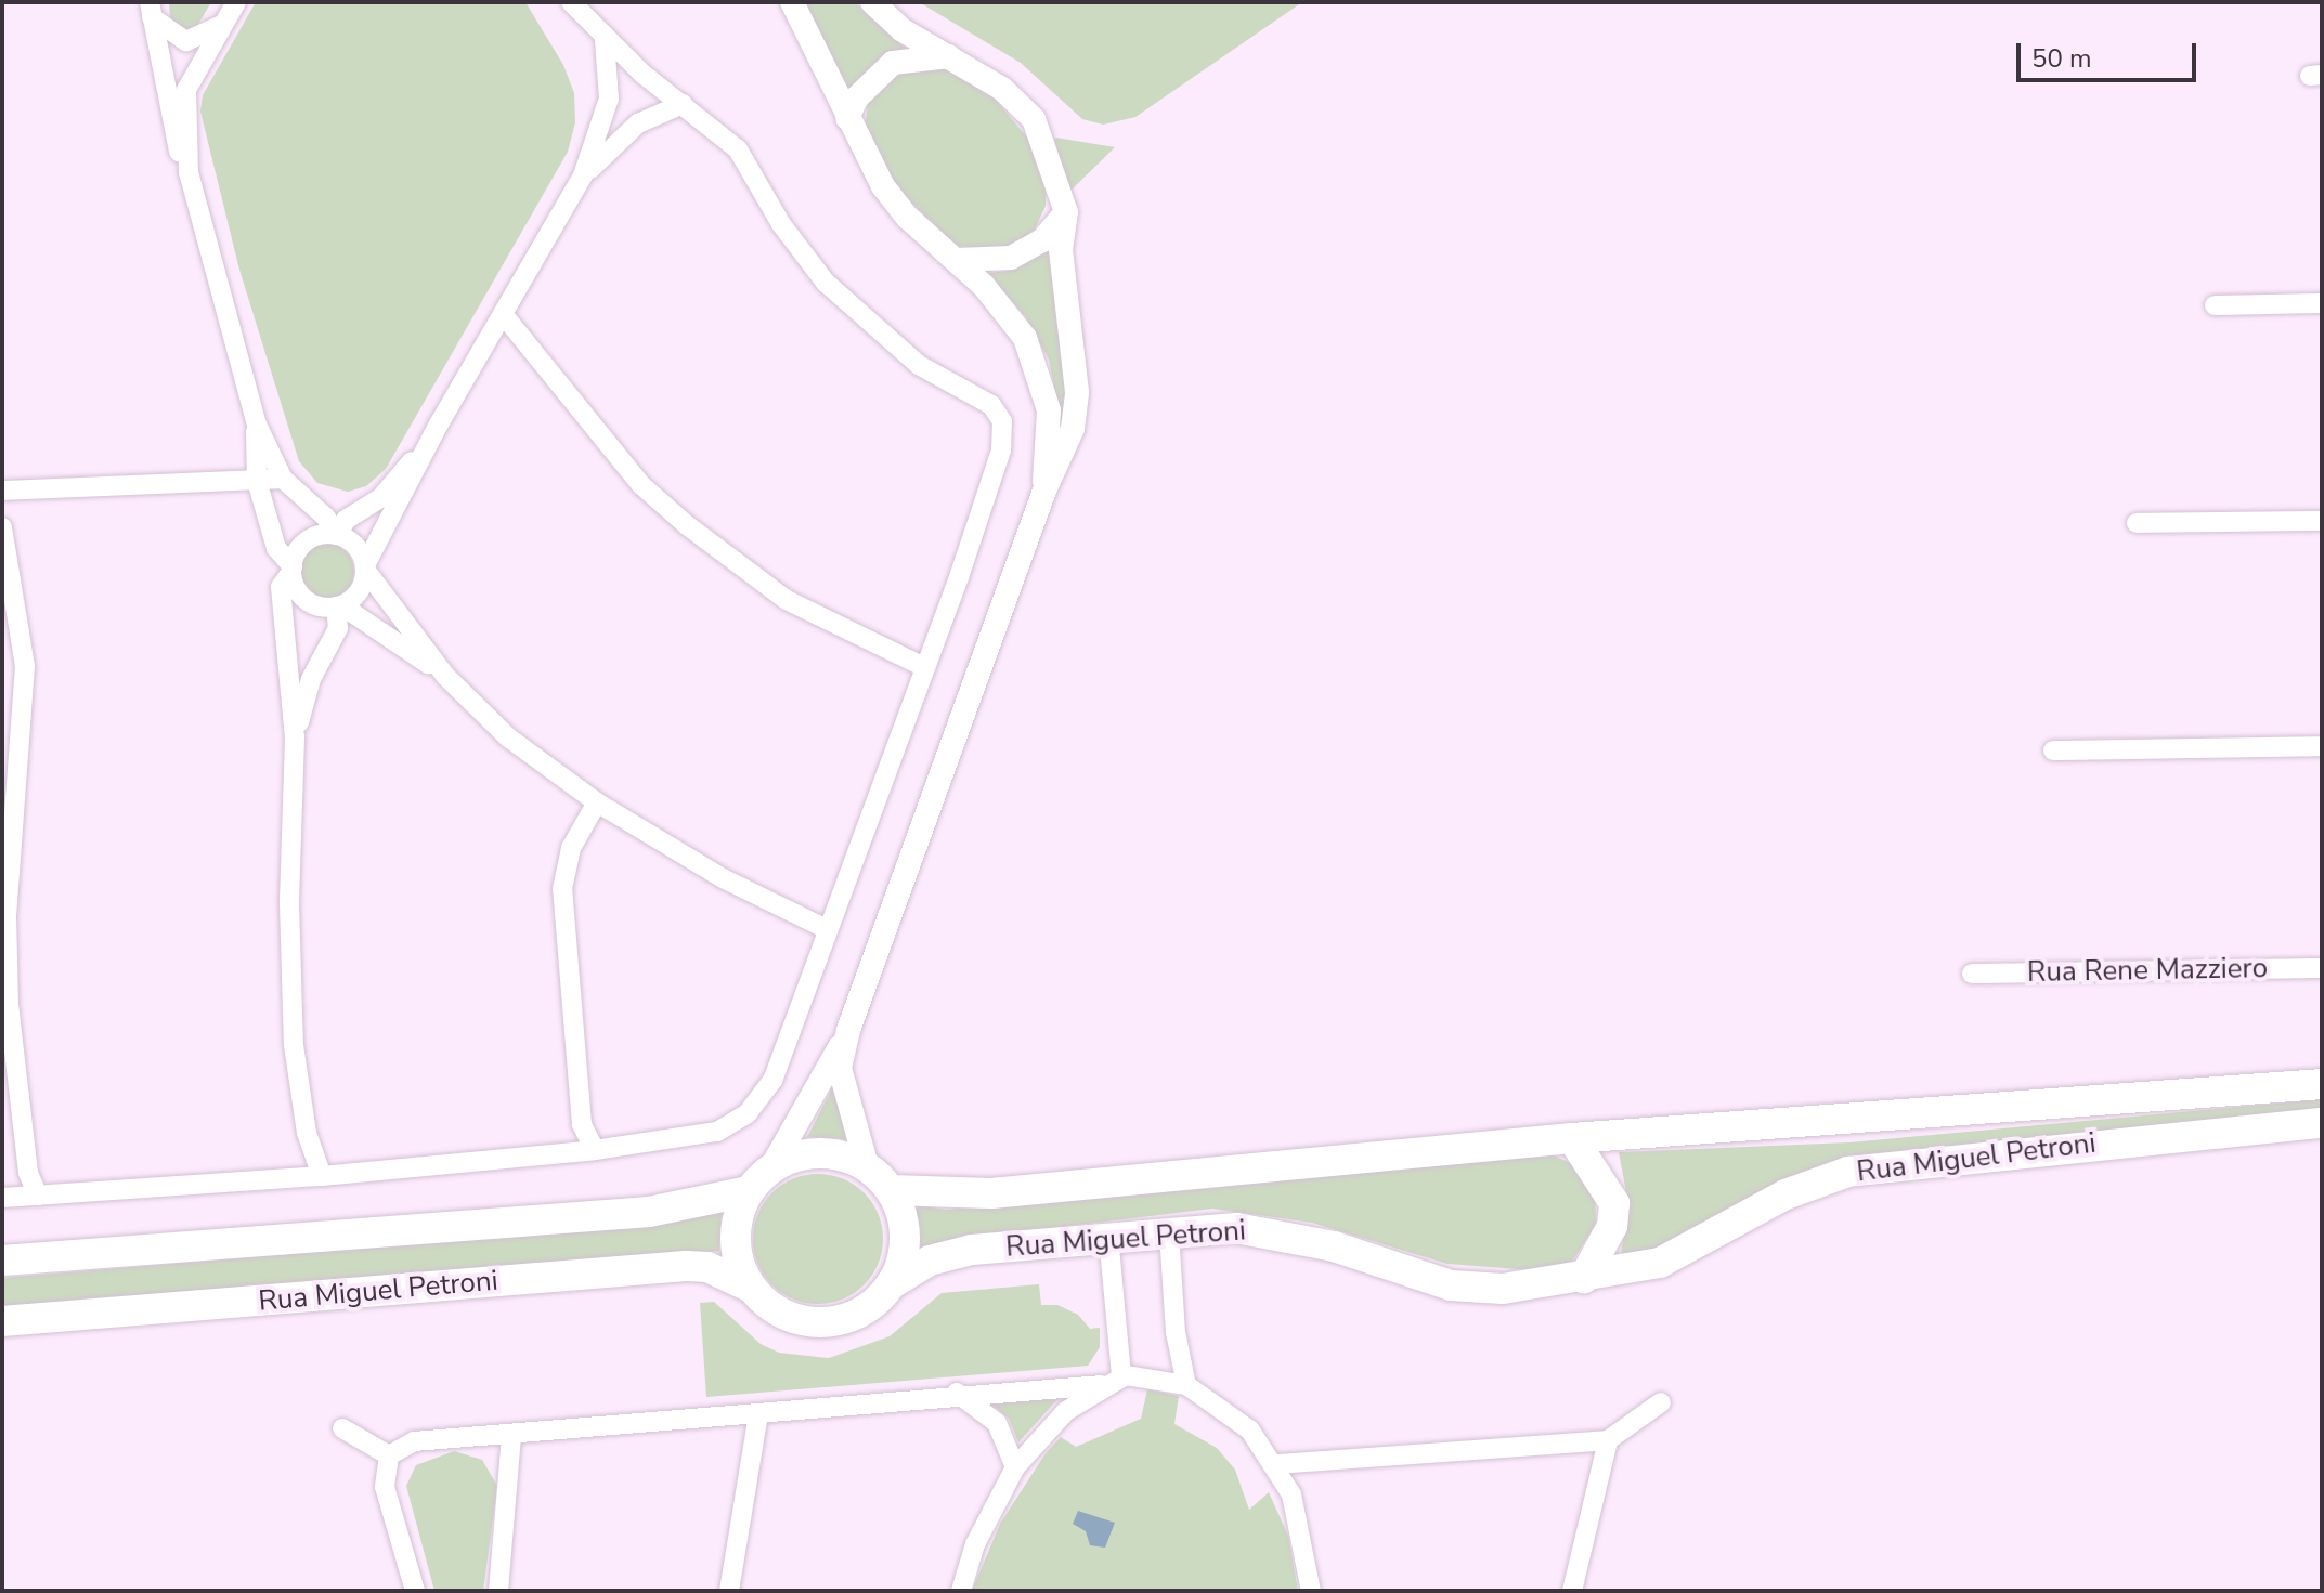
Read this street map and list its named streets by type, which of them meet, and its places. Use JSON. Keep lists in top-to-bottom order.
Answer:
{
  "streets": {
    "main road": ["Rua Miguel Petroni"],
    "street": ["Rua Rene Mazziero"]
  },
  "scale_bar": "50 m"
}
